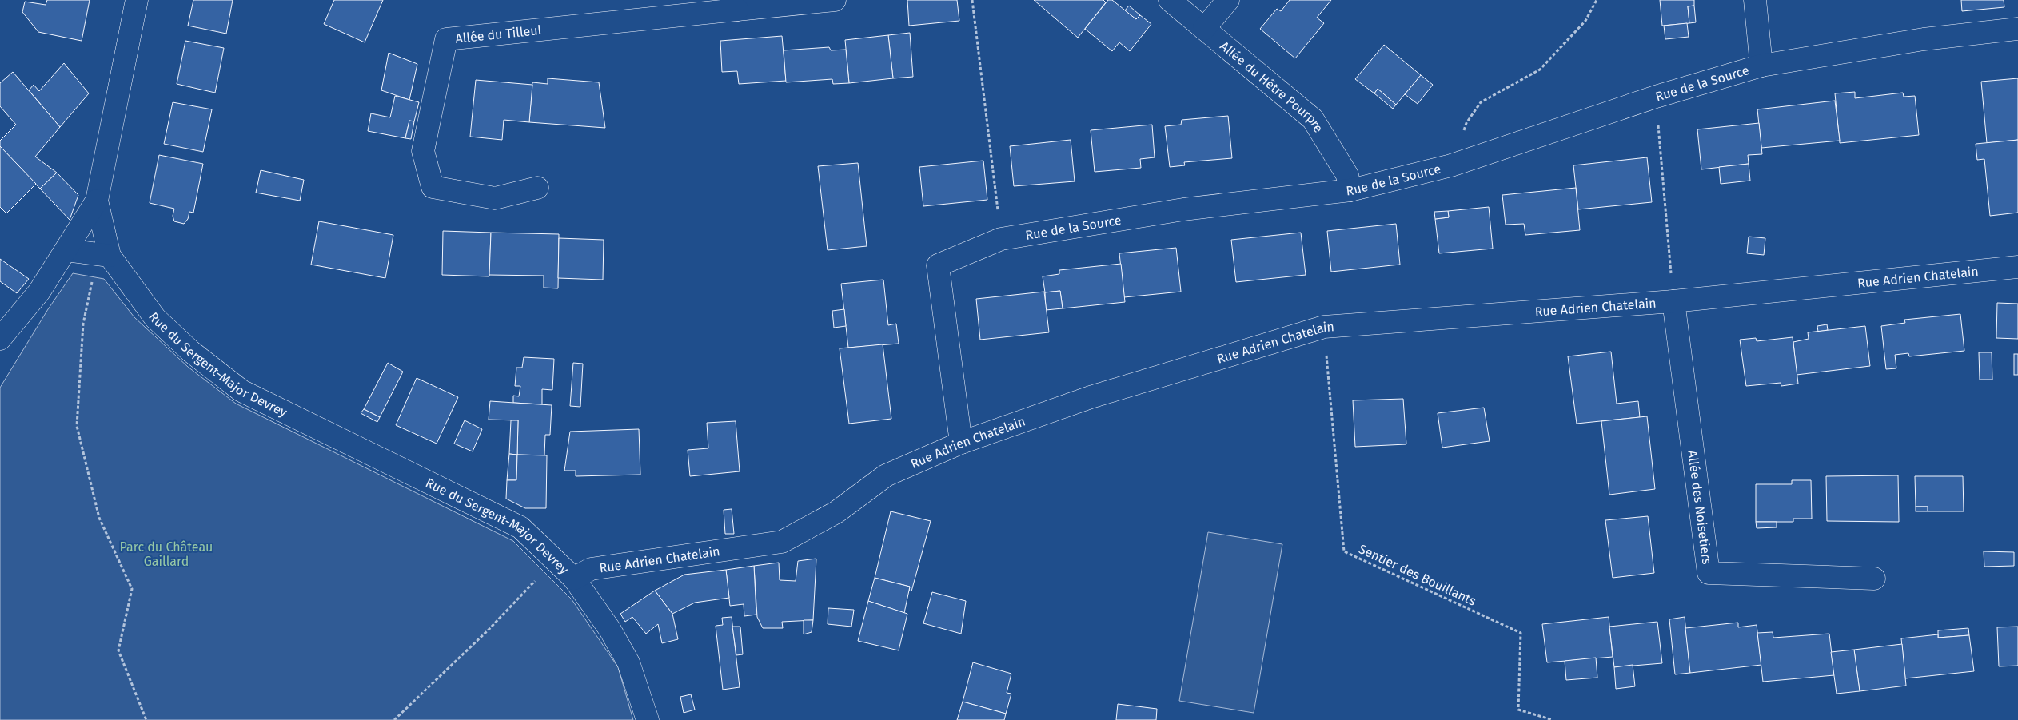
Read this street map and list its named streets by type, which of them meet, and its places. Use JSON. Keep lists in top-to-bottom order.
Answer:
{
  "streets": {
    "street": [
      "Allée du Tilleul",
      "Rue de la Source",
      "Allée du Hêtre Pourpre",
      "Rue Adrien Chatelain",
      "Rue du Sergent-Major Devrey",
      "Allée des Noisetiers"
    ],
    "path": ["Sentier des Bouillants"]
  },
  "crossings": [
    ["Rue de la Source", "Allée du Hêtre Pourpre"],
    ["Rue de la Source", "Rue Adrien Chatelain"],
    ["Rue Adrien Chatelain", "Rue du Sergent-Major Devrey"],
    ["Rue Adrien Chatelain", "Allée des Noisetiers"],
    ["Rue Adrien Chatelain", "Sentier des Bouillants"]
  ],
  "parks": ["Parc du Château Gaillard"]
}
